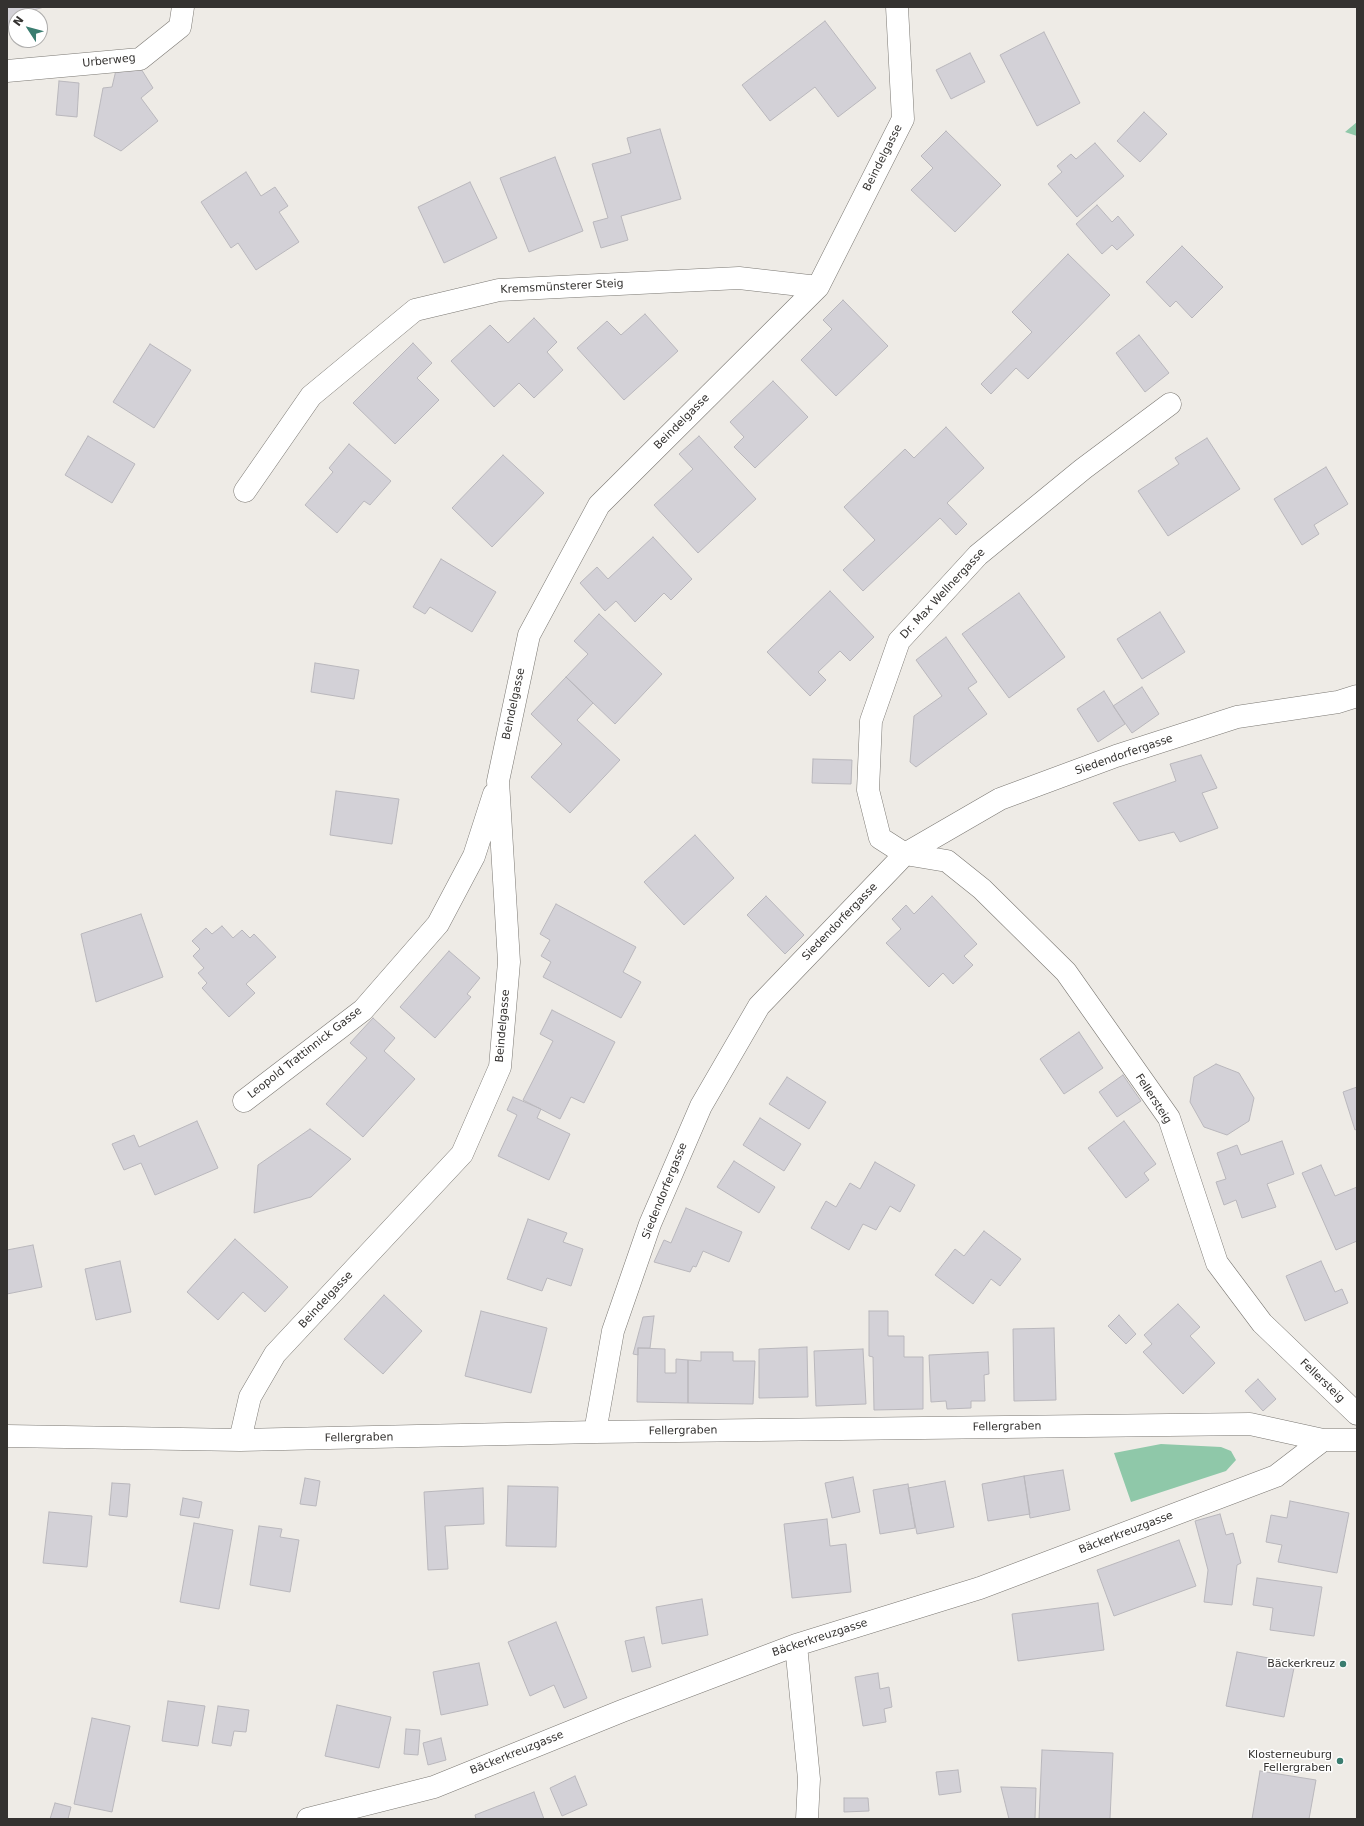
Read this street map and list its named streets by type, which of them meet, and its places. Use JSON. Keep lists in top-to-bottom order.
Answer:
{
  "streets": {
    "street": [
      "Urberweg",
      "Beindelgasse",
      "Kremsmünsterer Steig",
      "Dr. Max Wellnergasse",
      "Siedendorfergasse",
      "Leopold Trattinnick Gasse",
      "Fellersteig",
      "Fellergraben",
      "Bäckerkreuzgasse"
    ]
  },
  "crossings": [
    ["Beindelgasse", "Kremsmünsterer Steig"],
    ["Beindelgasse", "Leopold Trattinnick Gasse"],
    ["Beindelgasse", "Fellergraben"],
    ["Dr. Max Wellnergasse", "Siedendorfergasse"],
    ["Dr. Max Wellnergasse", "Fellersteig"],
    ["Siedendorfergasse", "Fellersteig"],
    ["Siedendorfergasse", "Fellergraben"],
    ["Fellergraben", "Bäckerkreuzgasse"]
  ],
  "places": ["Bäckerkreuz", "Klosterneuburg Fellergraben"],
  "north": "top left"
}
